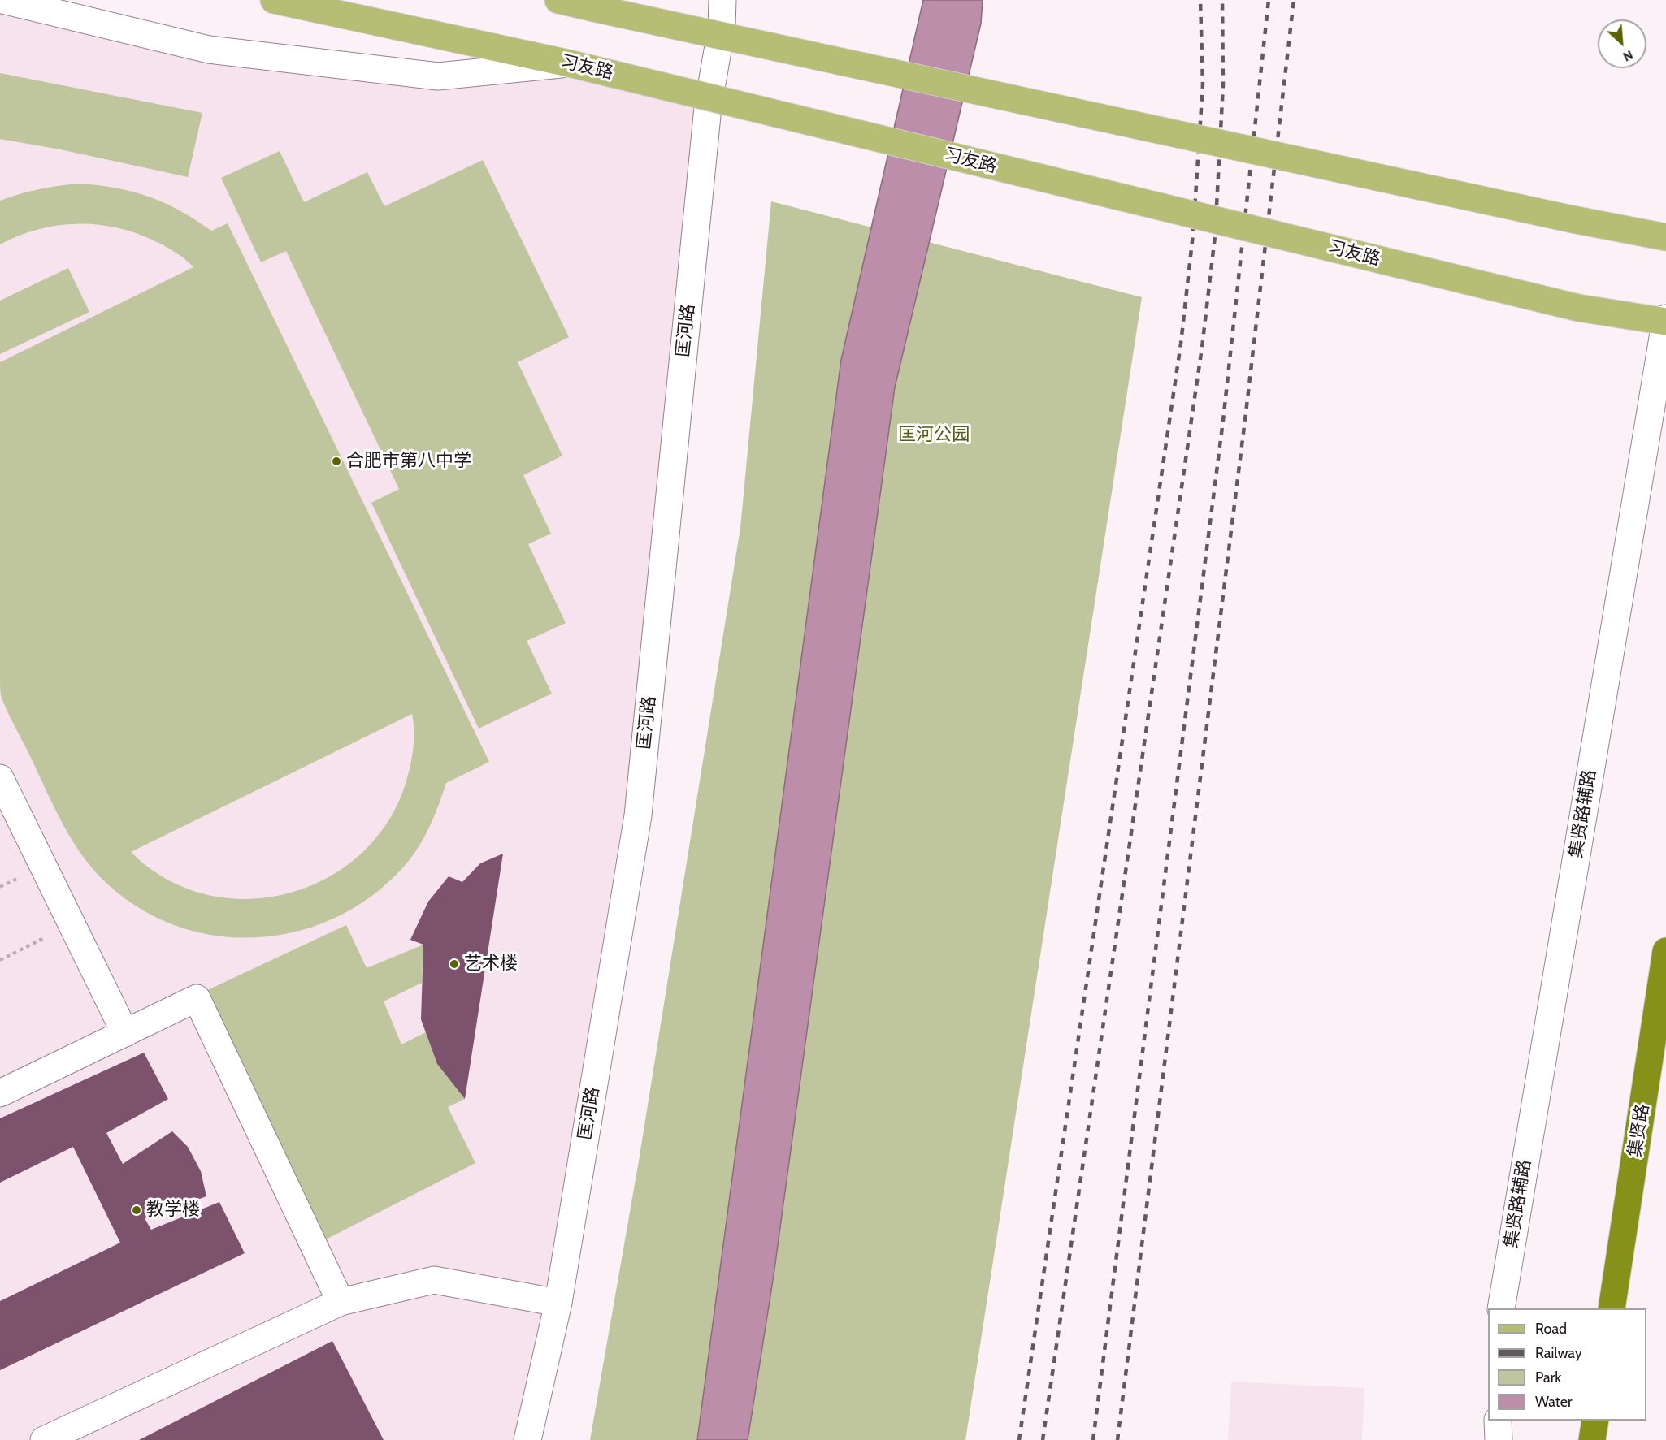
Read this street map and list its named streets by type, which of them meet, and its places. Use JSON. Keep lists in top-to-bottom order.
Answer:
{
  "streets": {
    "highway": ["集贤路"],
    "main road": ["习友路"],
    "street": ["匡河路", "集贤路辅路"]
  },
  "crossings": [
    ["习友路", "集贤路辅路"]
  ],
  "parks": ["匡河公园"],
  "places": ["合肥市第八中学", "艺术楼", "教学楼"],
  "legend": [
    "Road",
    "Railway",
    "Park",
    "Water"
  ],
  "north": "bottom right"
}
